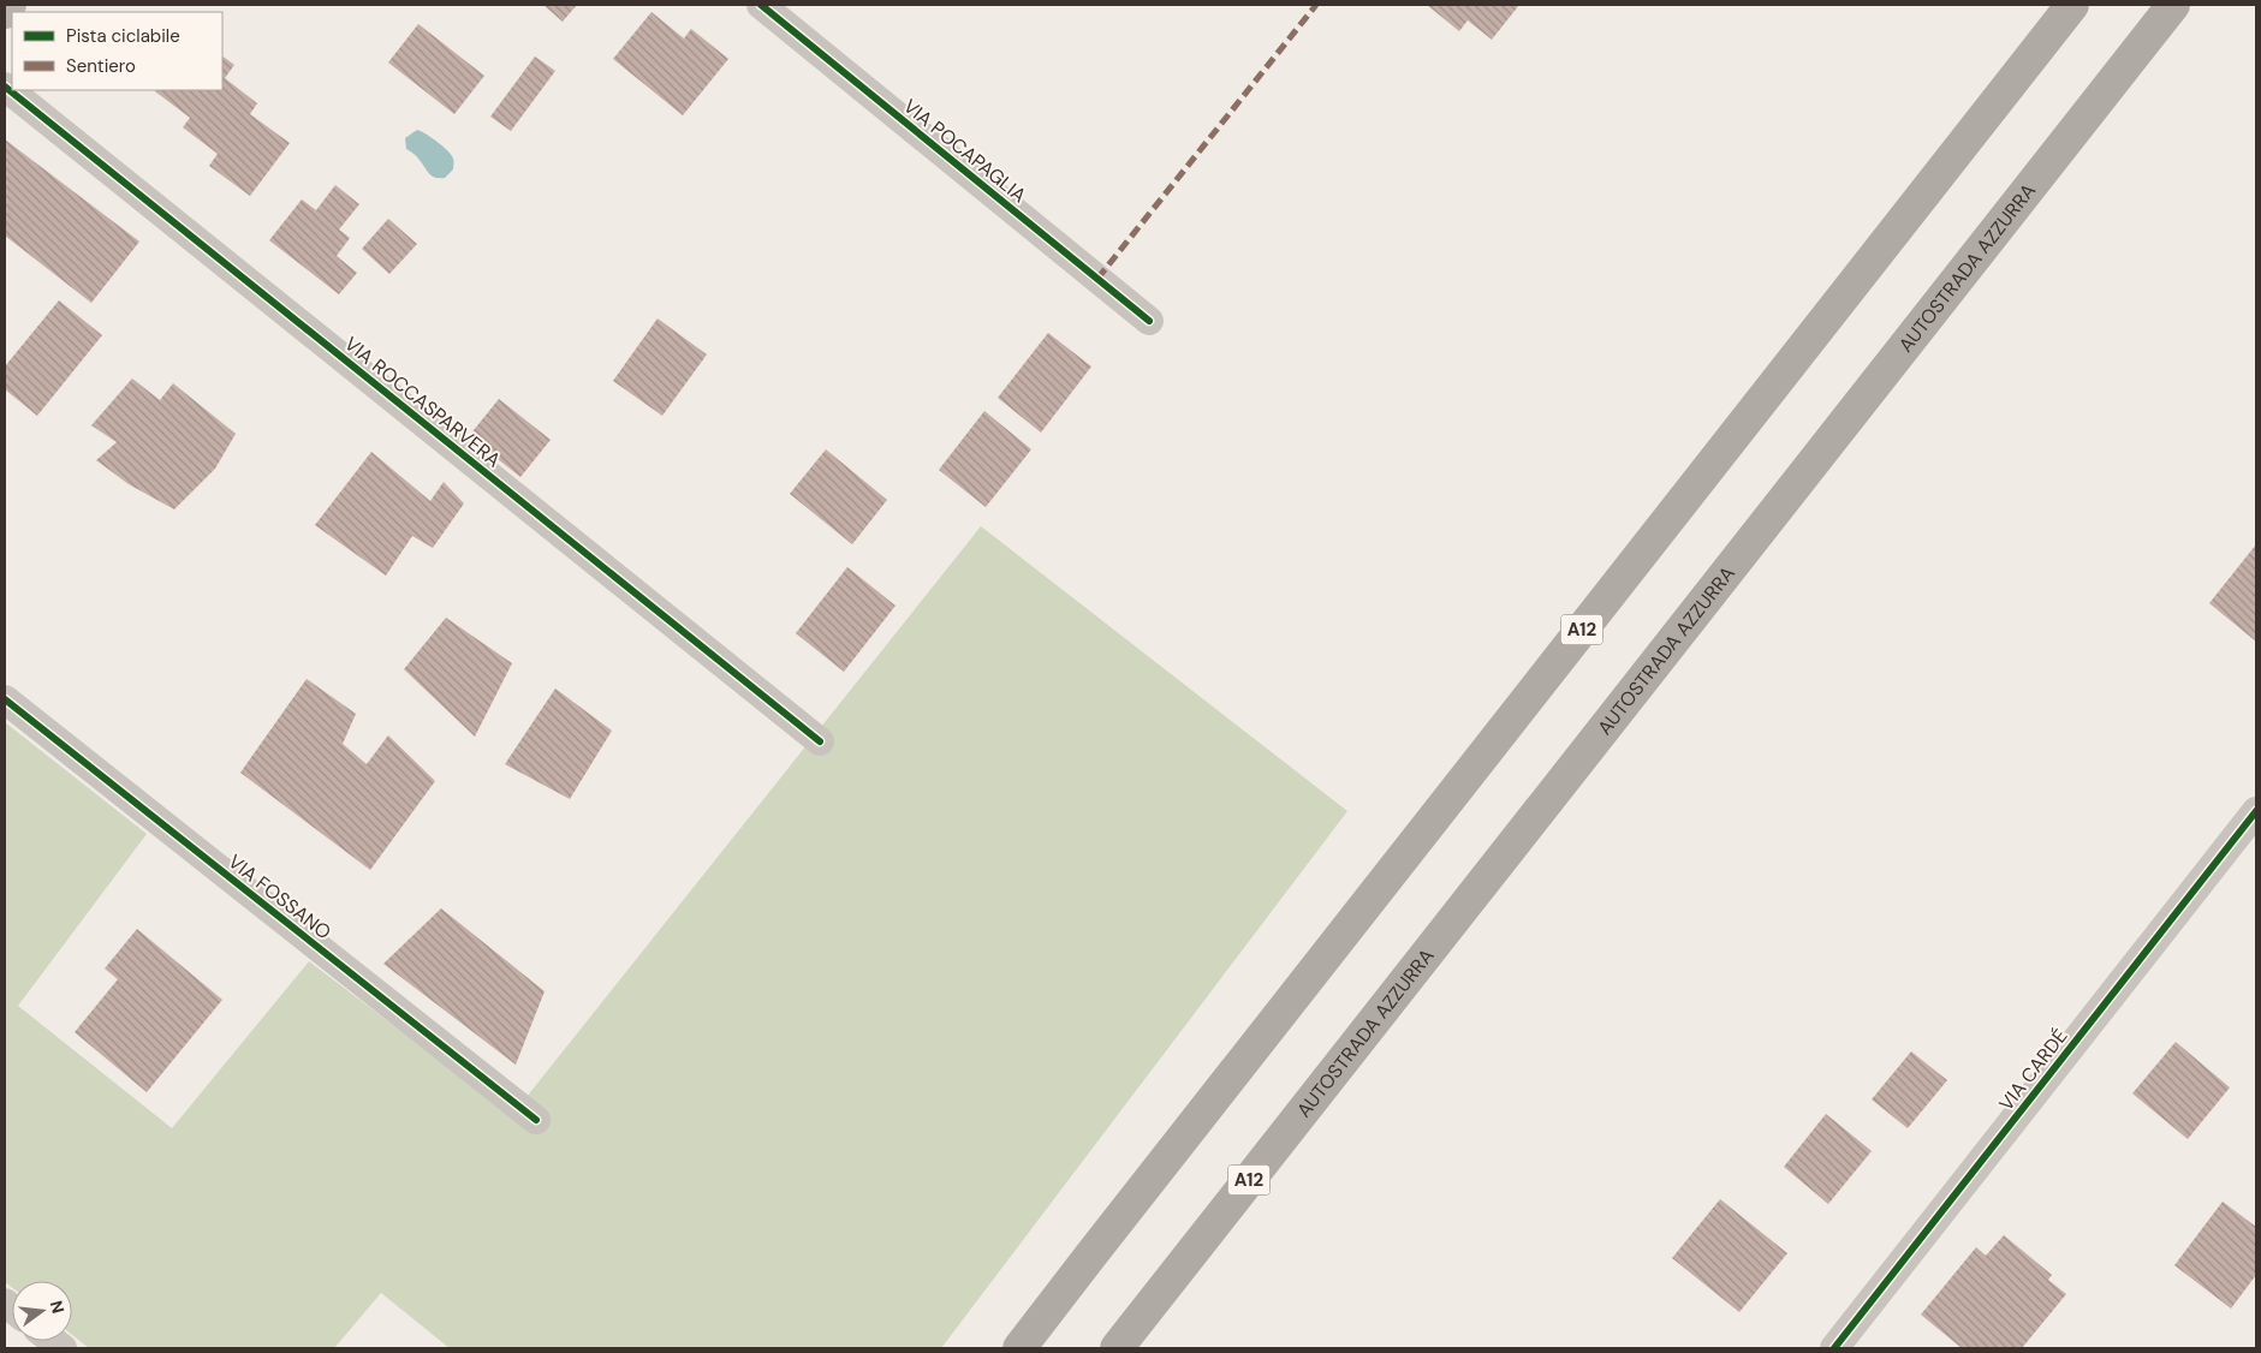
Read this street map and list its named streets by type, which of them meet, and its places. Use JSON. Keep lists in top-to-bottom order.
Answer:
{
  "streets": {
    "highway": ["AUTOSTRADA AZZURRA", "A12"],
    "street": [
      "VIA POCAPAGLIA",
      "VIA ROCCASPARVERA",
      "VIA FOSSANO",
      "VIA CARDÉ"
    ]
  },
  "legend": ["Pista ciclabile", "Sentiero"],
  "north": "right"
}
